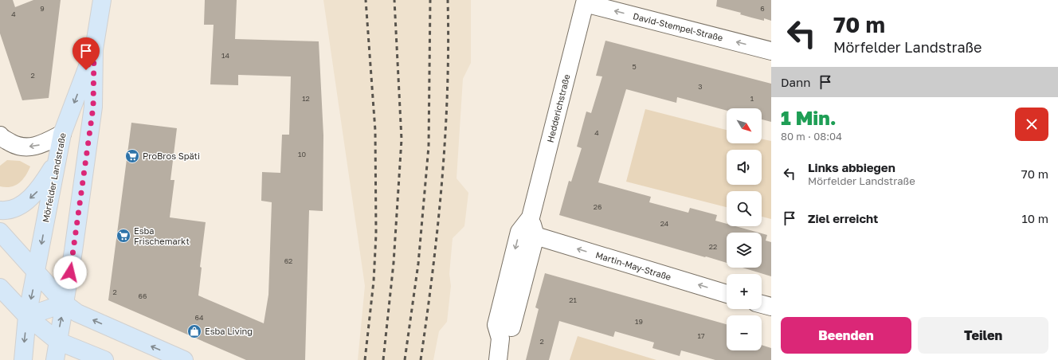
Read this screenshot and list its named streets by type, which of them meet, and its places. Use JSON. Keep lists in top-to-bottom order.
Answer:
{
  "streets": {
    "main road": ["Mörfelder Landstraße"],
    "street": ["David-Stempel-Straße", "Hedderichstraße", "Martin-May-Straße"]
  },
  "crossings": [
    ["David-Stempel-Straße", "Hedderichstraße"],
    ["Hedderichstraße", "Martin-May-Straße"]
  ],
  "one_way": ["David-Stempel-Straße", "Martin-May-Straße"],
  "places": {
    "supermarket": ["ProBros Späti", "Esba Frischemarkt"],
    "shop": ["Esba Living"]
  },
  "house_numbers": [
    "9",
    "6",
    "4",
    "14",
    "5",
    "2",
    "3",
    "12",
    "1",
    "4",
    "10",
    "26",
    "24",
    "22",
    "62",
    "2",
    "66",
    "21",
    "64",
    "19",
    "17",
    "2"
  ],
  "north": "bottom right",
  "page": {
    "turn": ["70 m", "Mörfelder Landstraße"],
    "then": "Dann",
    "heading": ["1 Min.", "80 m · 08:04"],
    "map_buttons": ["+", "−"],
    "list": [
      {
        "name": "Links abbiegen",
        "note": "Mörfelder Landstraße",
        "value": "70 m"
      },
      {
        "name": "Ziel erreicht",
        "value": "10 m"
      }
    ],
    "buttons": ["Beenden", "Teilen"]
  }
}
